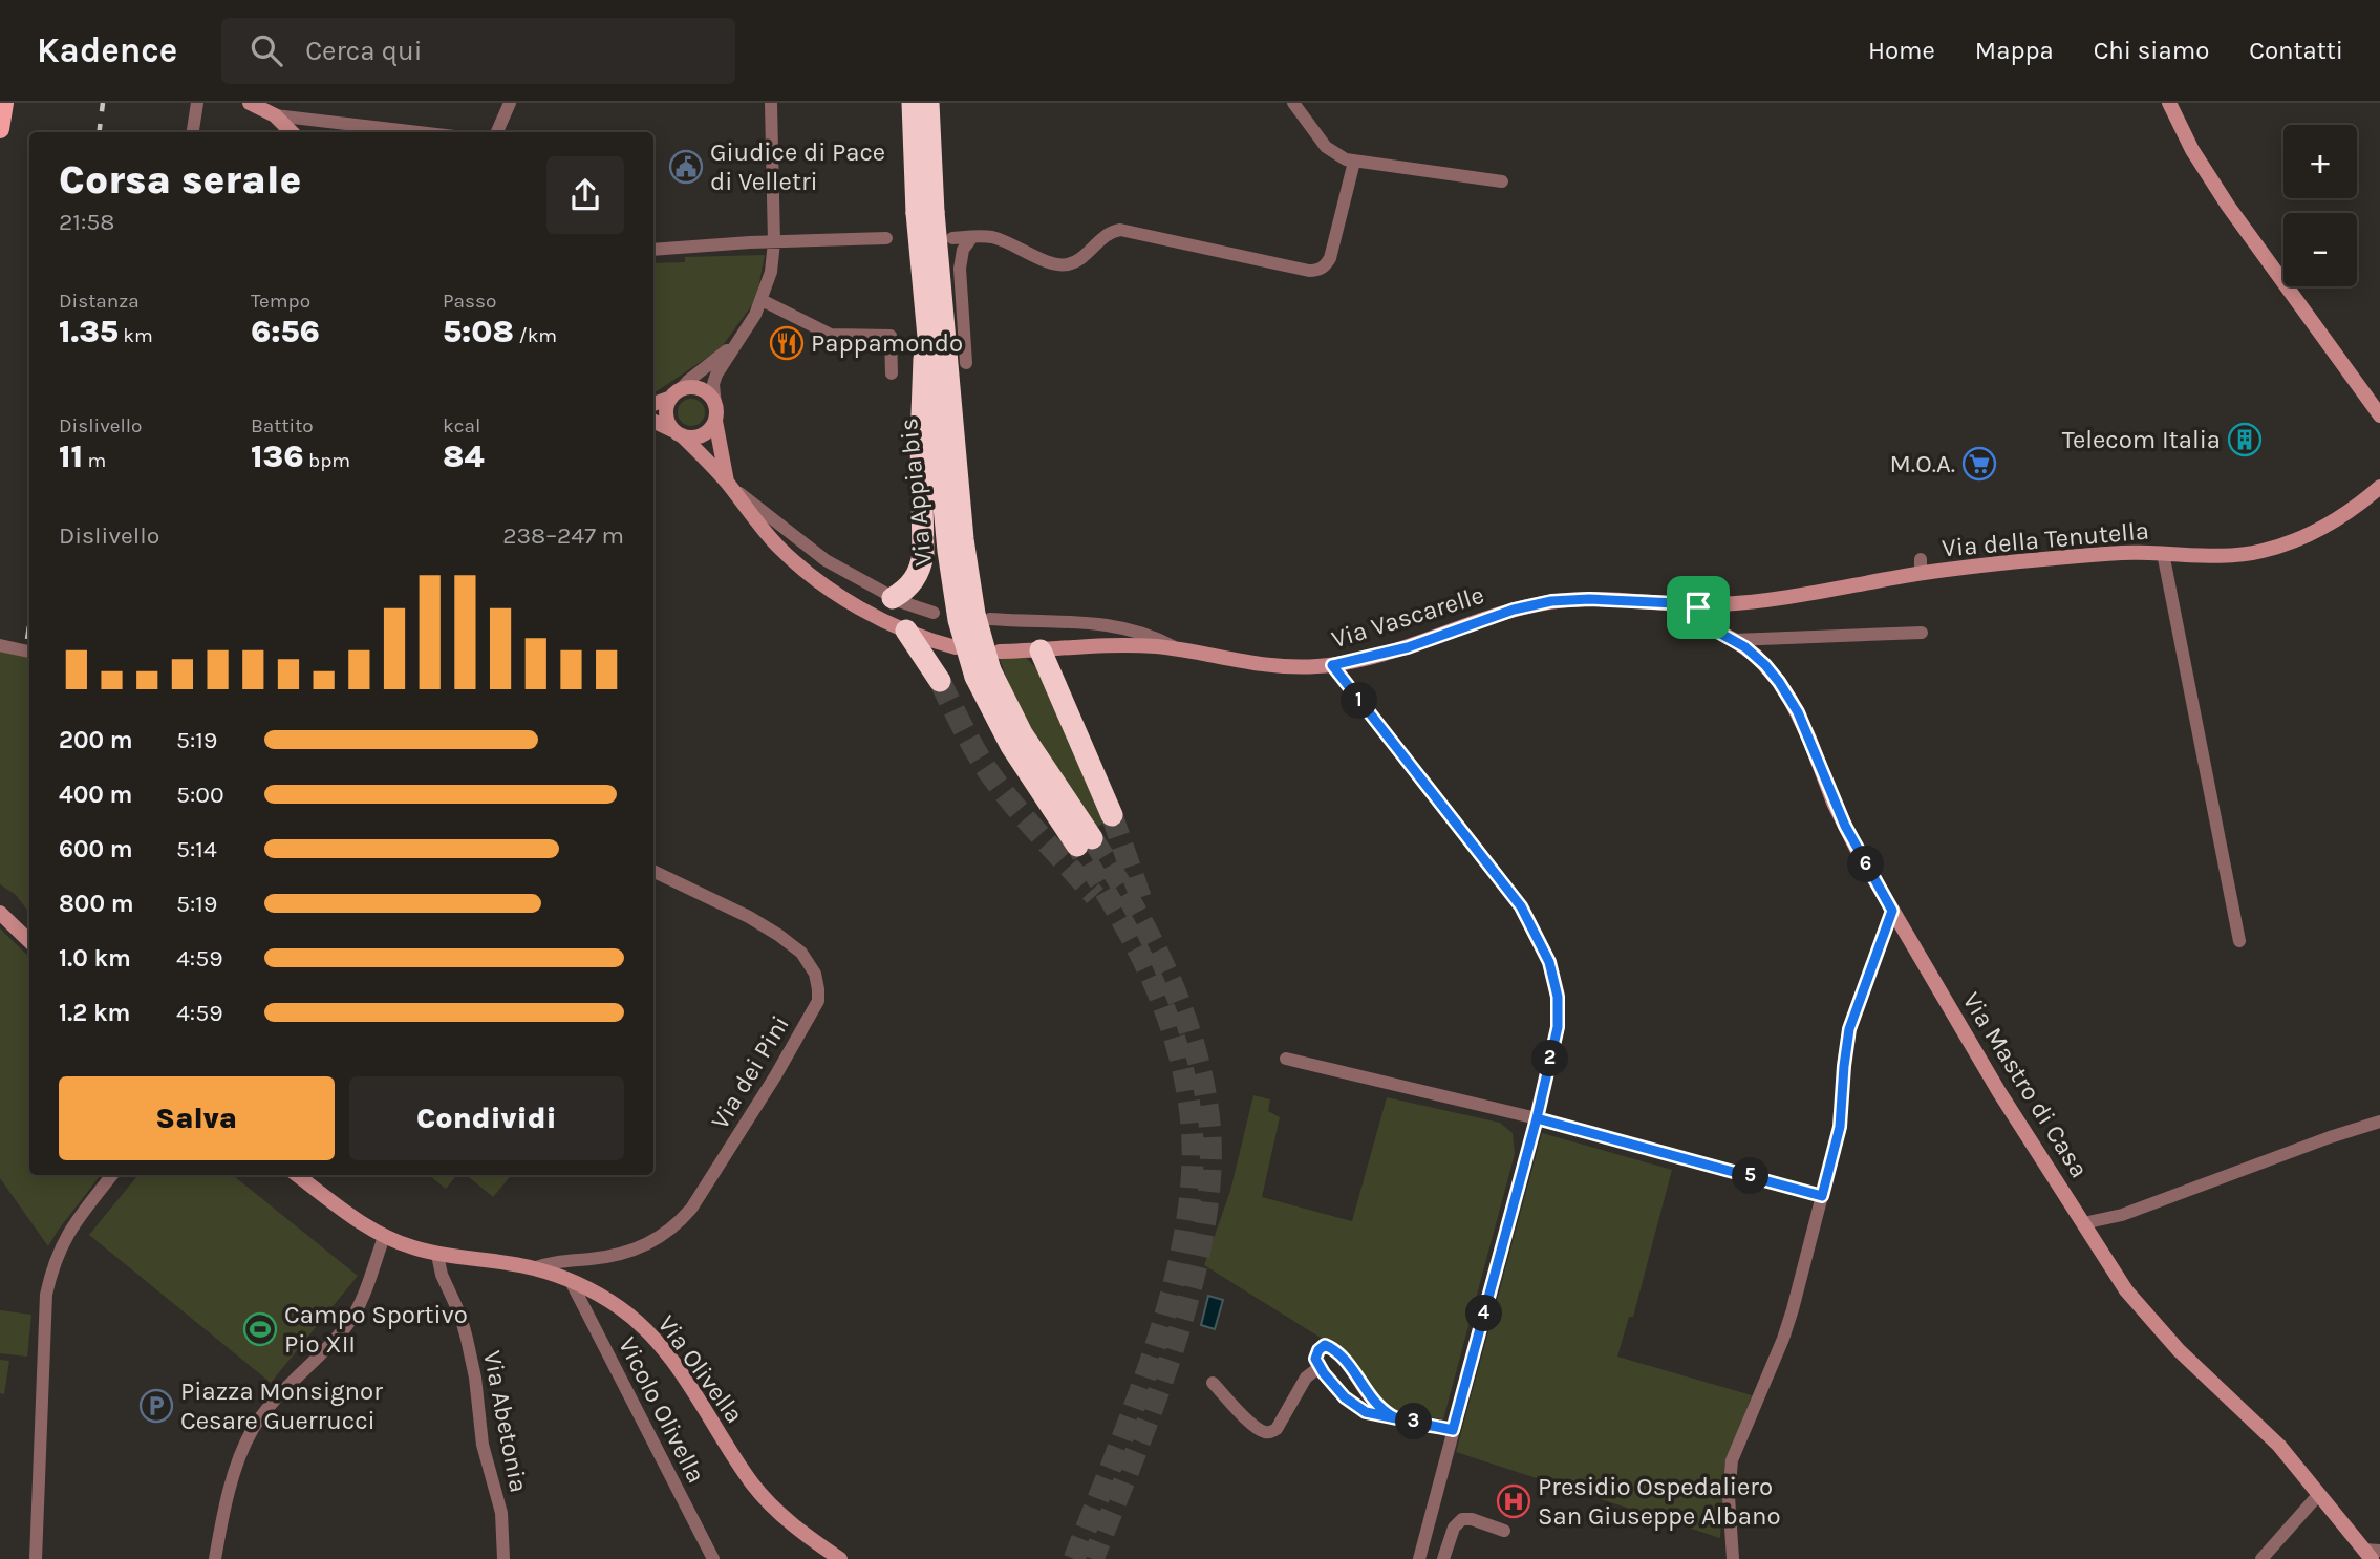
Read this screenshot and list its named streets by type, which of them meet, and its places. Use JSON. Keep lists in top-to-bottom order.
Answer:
{
  "streets": {
    "highway": ["Via Appia bis"],
    "street": [
      "Via della Tenutella",
      "Via Vascarelle",
      "Via dei Pini",
      "Via Mastro di Casa",
      "Via Olivella",
      "Vicolo Olivella",
      "Via Abetonia"
    ]
  },
  "crossings": [
    ["Via Appia bis", "Via Vascarelle"],
    ["Via della Tenutella", "Via Vascarelle"],
    ["Via della Tenutella", "Via Mastro di Casa"],
    ["Via Vascarelle", "Via Mastro di Casa"],
    ["Via dei Pini", "Via Olivella"],
    ["Via Olivella", "Vicolo Olivella"],
    ["Via Olivella", "Via Abetonia"]
  ],
  "places": {
    "public building": ["Giudice di Pace di Velletri"],
    "restaurant": ["Pappamondo"],
    "building": ["Telecom Italia"],
    "supermarket": ["M.O.A."],
    "sports": ["Campo Sportivo Pio XII"],
    "parking": ["Piazza Monsignor Cesare Guerrucci"],
    "hospital": ["Presidio Ospedaliero San Giuseppe Albano"]
  },
  "page": {
    "header": "Kadence",
    "search": "Cerca qui",
    "nav": [
      "Home",
      "Mappa",
      "Chi siamo",
      "Contatti"
    ],
    "map_buttons": ["+", "−"],
    "heading": ["Corsa serale", "21:58"],
    "stats": [
      ["Distanza", "1.35 km"],
      ["Tempo", "6:56"],
      ["Passo", "5:08 /km"],
      ["Dislivello", "11 m"],
      ["Battito", "136 bpm"],
      ["kcal", "84"]
    ],
    "chart": ["Dislivello", "238–247 m"],
    "pins": [
      "1",
      "6",
      "2",
      "5",
      "4",
      "3"
    ],
    "list": [
      {
        "name": "200 m",
        "note": "5:19"
      },
      {
        "name": "400 m",
        "note": "5:00"
      },
      {
        "name": "600 m",
        "note": "5:14"
      },
      {
        "name": "800 m",
        "note": "5:19"
      },
      {
        "name": "1.0 km",
        "note": "4:59"
      },
      {
        "name": "1.2 km",
        "note": "4:59"
      }
    ],
    "buttons": ["Salva", "Condividi"]
  }
}
